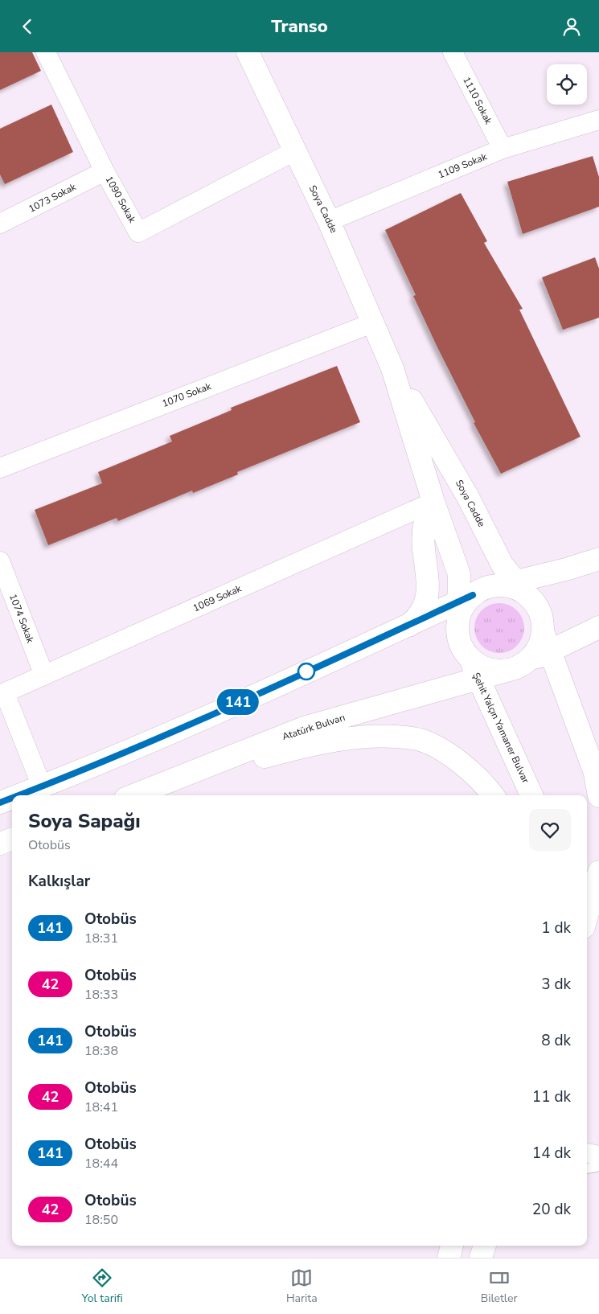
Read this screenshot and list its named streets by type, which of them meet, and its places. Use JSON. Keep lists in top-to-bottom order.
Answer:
{
  "streets": {
    "main road": ["Soya Cadde", "Atatürk Bulvarı", "Şehit Yalçın Yamaner Bulvar"],
    "street": [
      "1110 Sokak",
      "1109 Sokak",
      "1073 Sokak",
      "1090 Sokak",
      "1070 Sokak",
      "1069 Sokak",
      "1074 Sokak"
    ]
  },
  "crossings": [
    ["1110 Sokak", "1109 Sokak"],
    ["1109 Sokak", "Soya Cadde"],
    ["1073 Sokak", "1090 Sokak"],
    ["1090 Sokak", "Soya Cadde"],
    ["Soya Cadde", "1070 Sokak"],
    ["Soya Cadde", "1069 Sokak"],
    ["Soya Cadde", "Atatürk Bulvarı"],
    ["Soya Cadde", "Şehit Yalçın Yamaner Bulvar"],
    ["1069 Sokak", "1074 Sokak"],
    ["Atatürk Bulvarı", "Şehit Yalçın Yamaner Bulvar"]
  ],
  "lines": ["bus line 141"],
  "page": {
    "header": "Transo",
    "on_map": "141",
    "heading": [
      ["Soya Sapağı", "Otobüs"],
      "Kalkışlar"
    ],
    "list": [
      {
        "mark": "141",
        "name": "Otobüs",
        "note": "18:31",
        "value": "1 dk"
      },
      {
        "mark": "42",
        "name": "Otobüs",
        "note": "18:33",
        "value": "3 dk"
      },
      {
        "mark": "141",
        "name": "Otobüs",
        "note": "18:38",
        "value": "8 dk"
      },
      {
        "mark": "42",
        "name": "Otobüs",
        "note": "18:41",
        "value": "11 dk"
      },
      {
        "mark": "141",
        "name": "Otobüs",
        "note": "18:44",
        "value": "14 dk"
      },
      {
        "mark": "42",
        "name": "Otobüs",
        "note": "18:50",
        "value": "20 dk"
      }
    ],
    "tabs": ["Yol tarifi", "Harita", "Biletler"]
  }
}
